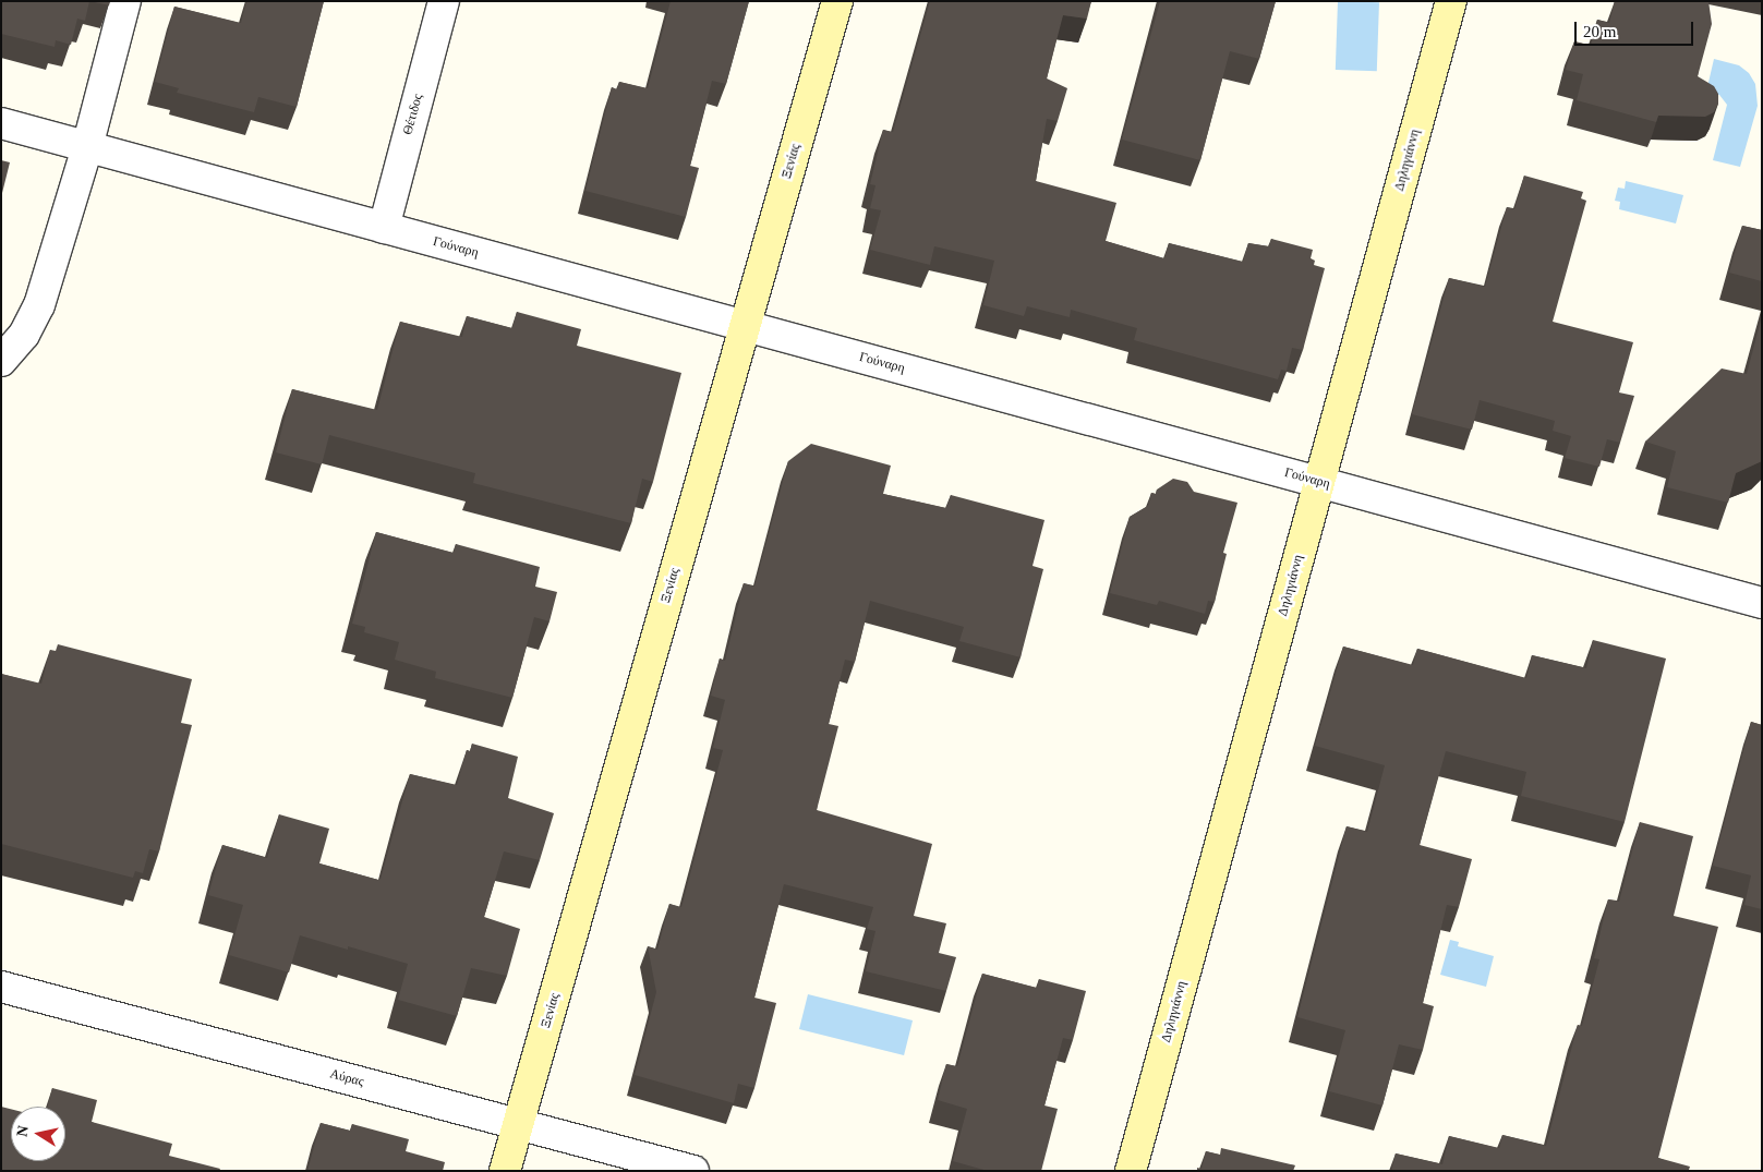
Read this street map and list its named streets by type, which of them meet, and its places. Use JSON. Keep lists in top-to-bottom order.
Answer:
{
  "streets": {
    "street": [
      "Θέτιδος",
      "Δηληγιάννη",
      "Ξενίας",
      "Γούναρη",
      "Αύρας"
    ]
  },
  "crossings": [
    ["Θέτιδος", "Γούναρη"],
    ["Δηληγιάννη", "Γούναρη"],
    ["Ξενίας", "Γούναρη"],
    ["Ξενίας", "Αύρας"]
  ],
  "scale_bar": "20 m",
  "north": "left"
}
